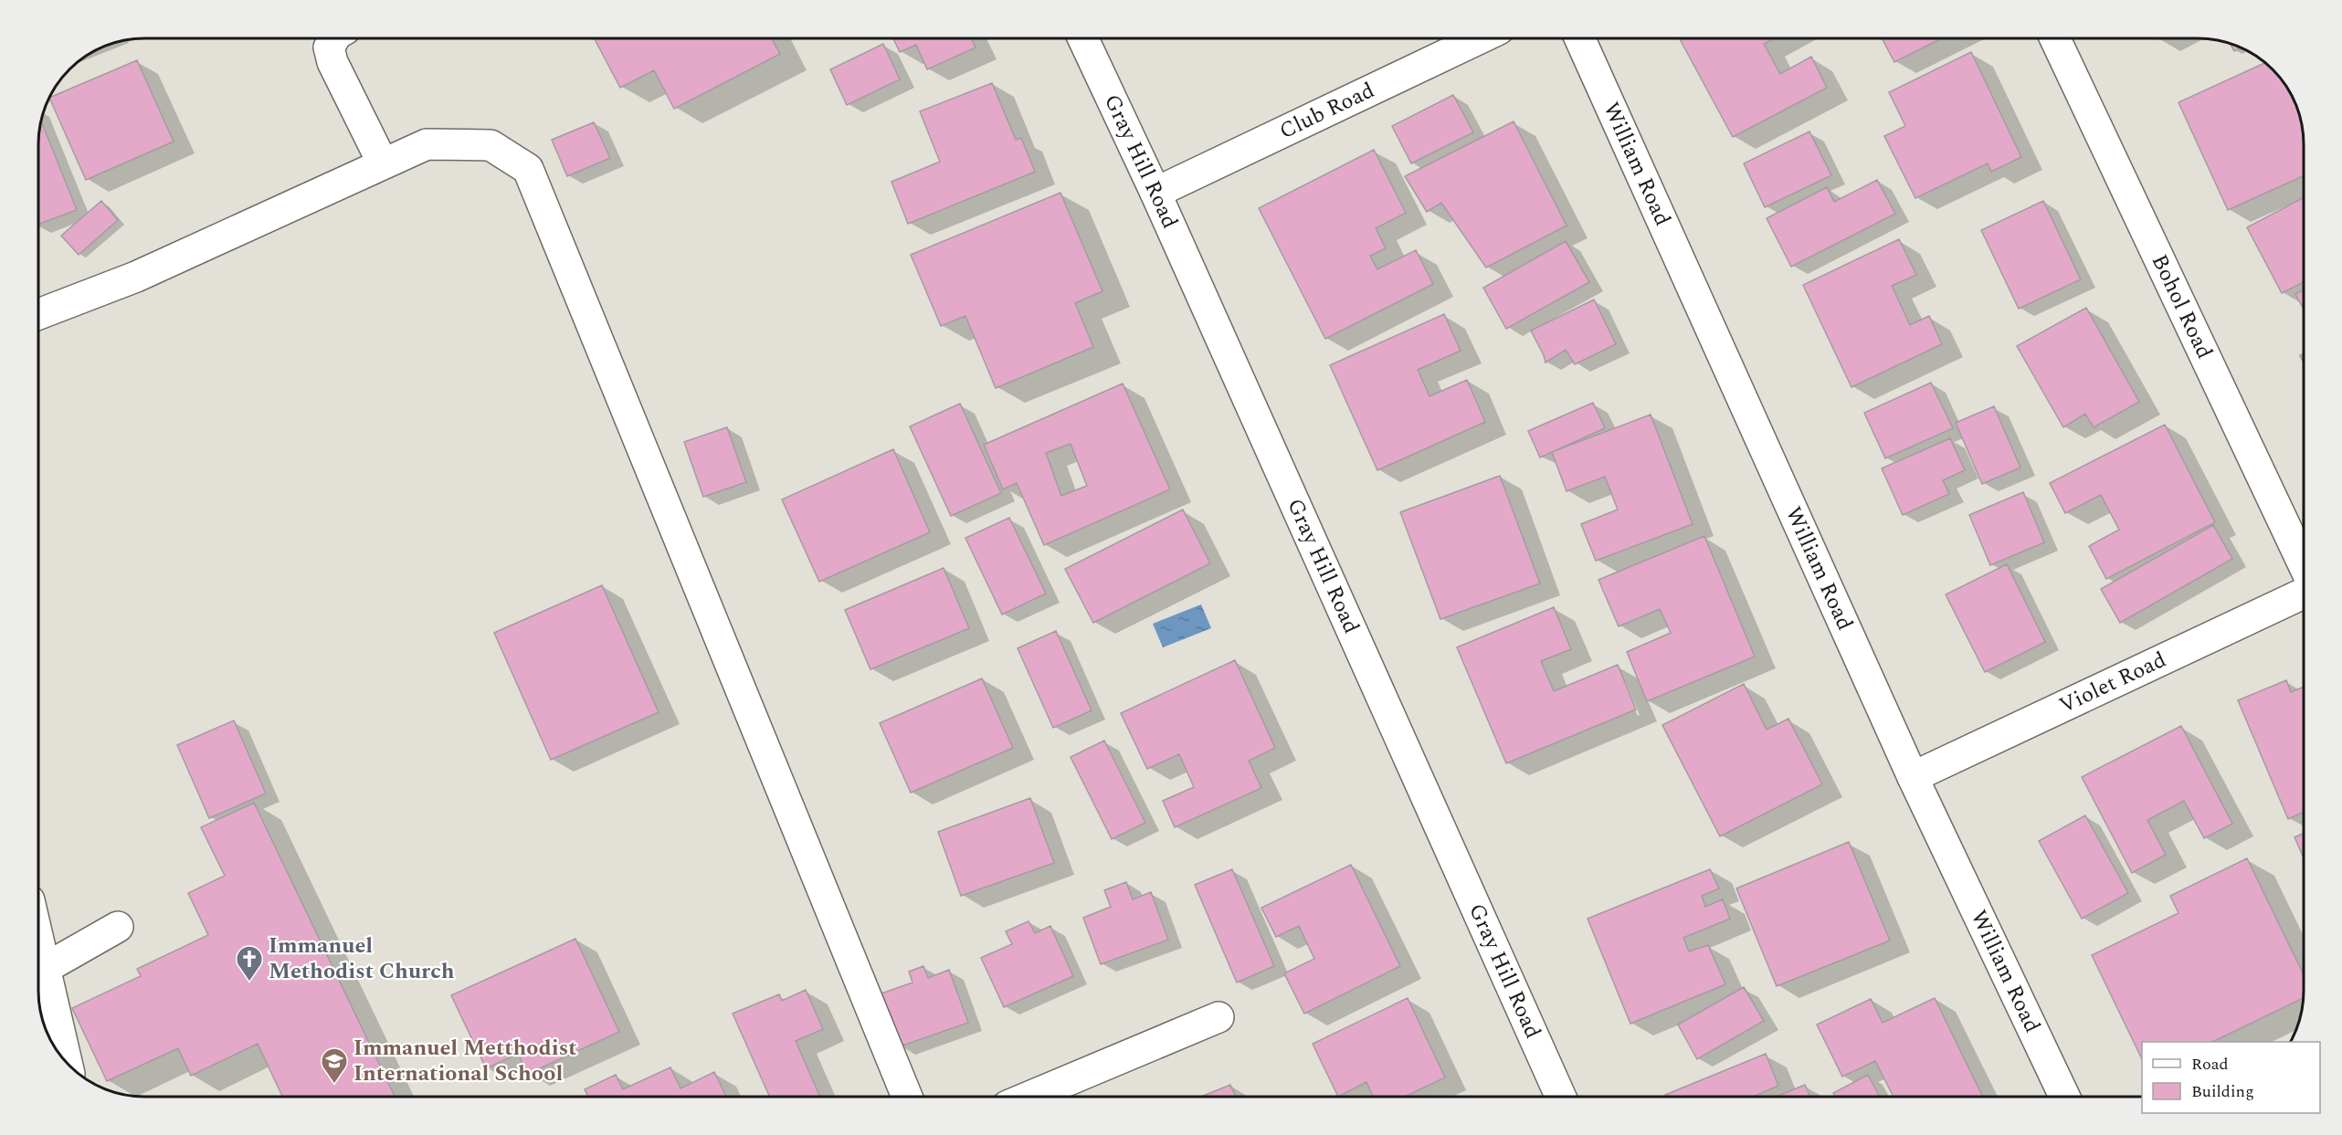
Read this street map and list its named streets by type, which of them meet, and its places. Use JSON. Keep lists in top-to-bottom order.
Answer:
{
  "streets": {
    "street": [
      "Club Road",
      "Gray Hill Road",
      "William Road",
      "Bohol Road",
      "Violet Road"
    ]
  },
  "crossings": [
    ["Club Road", "Gray Hill Road"],
    ["William Road", "Violet Road"]
  ],
  "places": {
    "church": ["Immanuel Methodist Church"],
    "school or university": ["Immanuel Metthodist International School"]
  },
  "legend": ["Road", "Building"]
}
